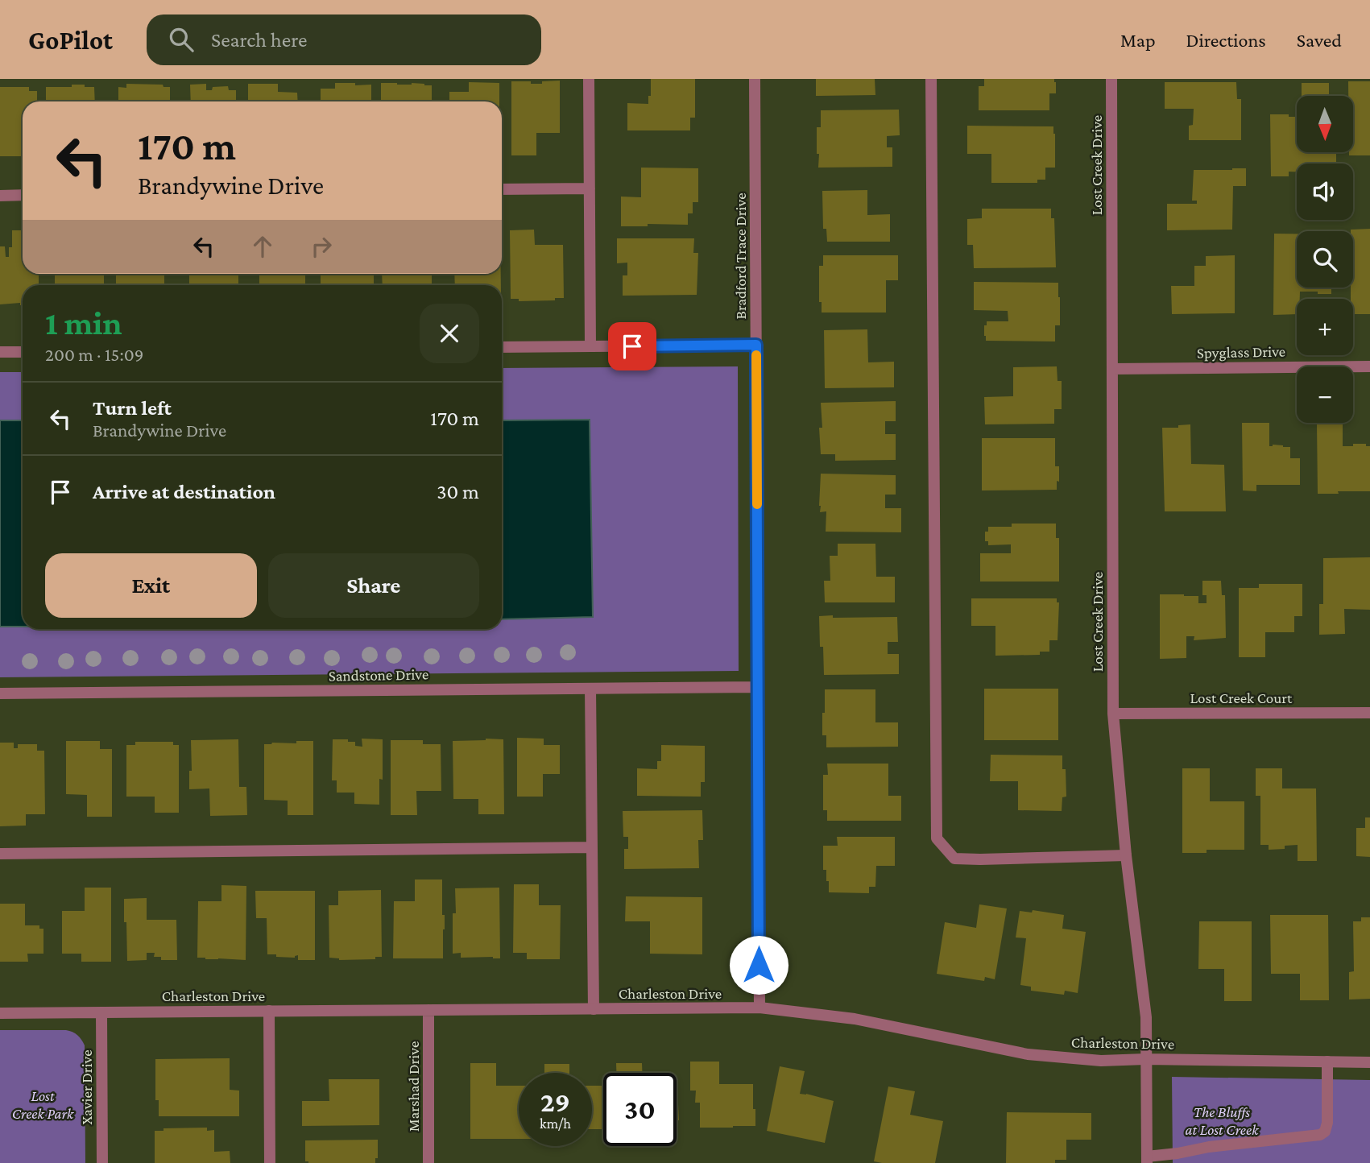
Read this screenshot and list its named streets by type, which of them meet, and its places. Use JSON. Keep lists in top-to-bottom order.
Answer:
{
  "streets": {
    "street": [
      "Lost Creek Drive",
      "Bradford Trace Drive",
      "Spyglass Drive",
      "Sandstone Drive",
      "Lost Creek Court",
      "Charleston Drive",
      "Marshad Drive",
      "Xavier Drive"
    ]
  },
  "crossings": [
    ["Lost Creek Drive", "Spyglass Drive"],
    ["Lost Creek Drive", "Lost Creek Court"],
    ["Lost Creek Drive", "Charleston Drive"],
    ["Bradford Trace Drive", "Sandstone Drive"],
    ["Bradford Trace Drive", "Charleston Drive"],
    ["Charleston Drive", "Marshad Drive"],
    ["Charleston Drive", "Xavier Drive"]
  ],
  "parks": ["Lost Creek Park", "The Bluffs at Lost Creek"],
  "north": "bottom",
  "page": {
    "header": "GoPilot",
    "search": "Search here",
    "nav": ["Map", "Directions", "Saved"],
    "map_buttons": ["+", "−"],
    "turn": ["170 m", "Brandywine Drive"],
    "heading": ["1 min", "200 m · 15:09"],
    "list": [
      {
        "name": "Turn left",
        "note": "Brandywine Drive",
        "value": "170 m"
      },
      {
        "name": "Arrive at destination",
        "value": "30 m"
      }
    ],
    "buttons": ["Exit", "Share"],
    "speed": "29 km/h",
    "limit": "30"
  }
}
